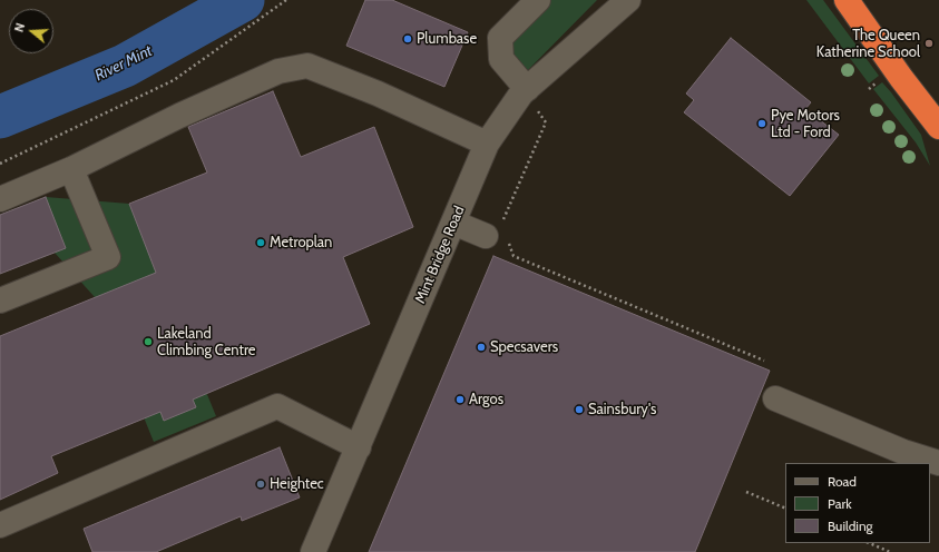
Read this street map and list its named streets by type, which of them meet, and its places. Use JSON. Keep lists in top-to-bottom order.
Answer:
{
  "streets": {
    "street": ["Mint Bridge Road"]
  },
  "water": ["River Mint"],
  "places": [
    "Plumbase",
    "The Queen Katherine School",
    "Pye Motors Ltd - Ford",
    "Metroplan",
    "Lakeland Climbing Centre",
    "Specsavers",
    "Argos",
    "Sainsbury's",
    "Heightec"
  ],
  "legend": ["Road", "Park", "Building"],
  "north": "left"
}
